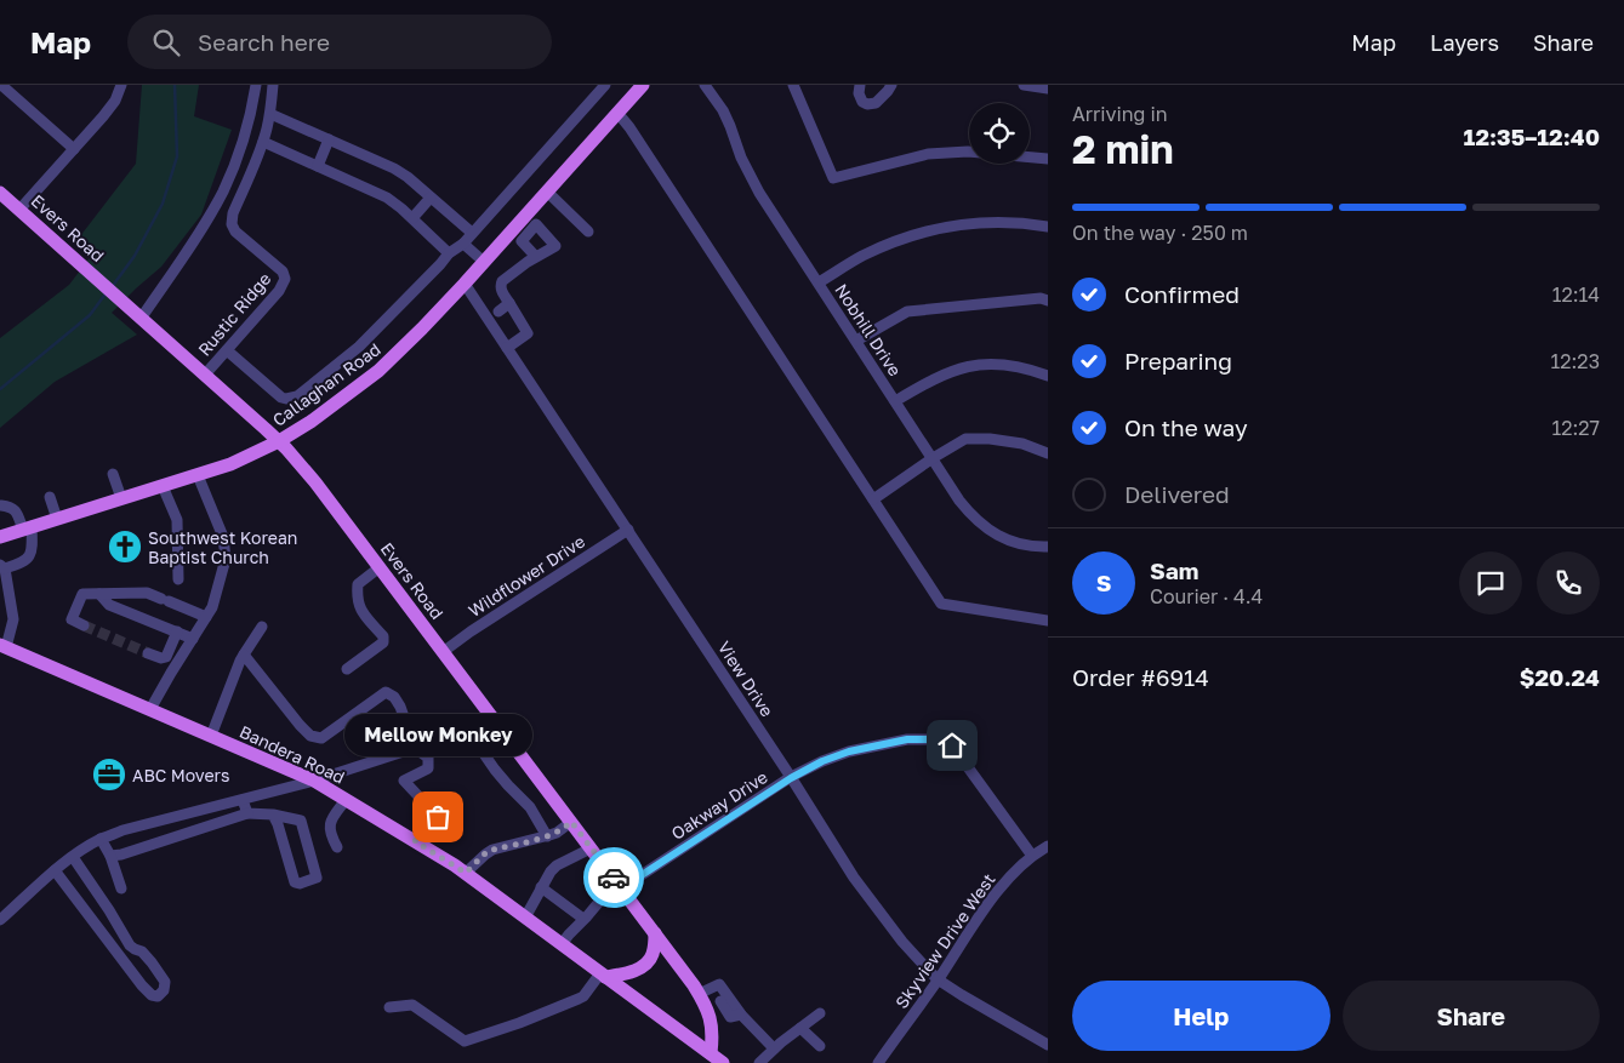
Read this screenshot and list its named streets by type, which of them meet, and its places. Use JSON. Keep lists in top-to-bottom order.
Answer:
{
  "streets": {
    "main road": ["Evers Road", "Callaghan Road", "Bandera Road"],
    "street": [
      "Rustic Ridge",
      "Nobhill Drive",
      "Wildflower Drive",
      "View Drive",
      "Oakway Drive",
      "Skyview Drive West"
    ]
  },
  "crossings": [
    ["Evers Road", "Rustic Ridge"],
    ["Evers Road", "Callaghan Road"],
    ["Evers Road", "Wildflower Drive"],
    ["Evers Road", "Bandera Road"],
    ["Evers Road", "Oakway Drive"],
    ["Rustic Ridge", "Callaghan Road"],
    ["Callaghan Road", "View Drive"],
    ["Wildflower Drive", "View Drive"],
    ["View Drive", "Oakway Drive"],
    ["View Drive", "Skyview Drive West"],
    ["Bandera Road", "Oakway Drive"],
    ["Oakway Drive", "Skyview Drive West"]
  ],
  "places": {
    "church": ["Southwest Korean Baptist Church"],
    "office": ["ABC Movers"],
    "other": ["Mellow Monkey"]
  },
  "page": {
    "header": "Map",
    "search": "Search here",
    "nav": ["Map", "Layers", "Share"],
    "heading": ["2 min", "Arriving in", "12:35–12:40"],
    "panel": [
      "Sam",
      "Courier · 4.4",
      "Order #6914",
      "$20.24"
    ],
    "bar": "On the way · 250 m",
    "list": [
      ["Confirmed", "12:14"],
      ["Preparing", "12:23"],
      ["On the way", "12:27"],
      "Delivered"
    ],
    "round": "S",
    "bubble": "Mellow Monkey",
    "buttons": ["Help", "Share"]
  }
}
